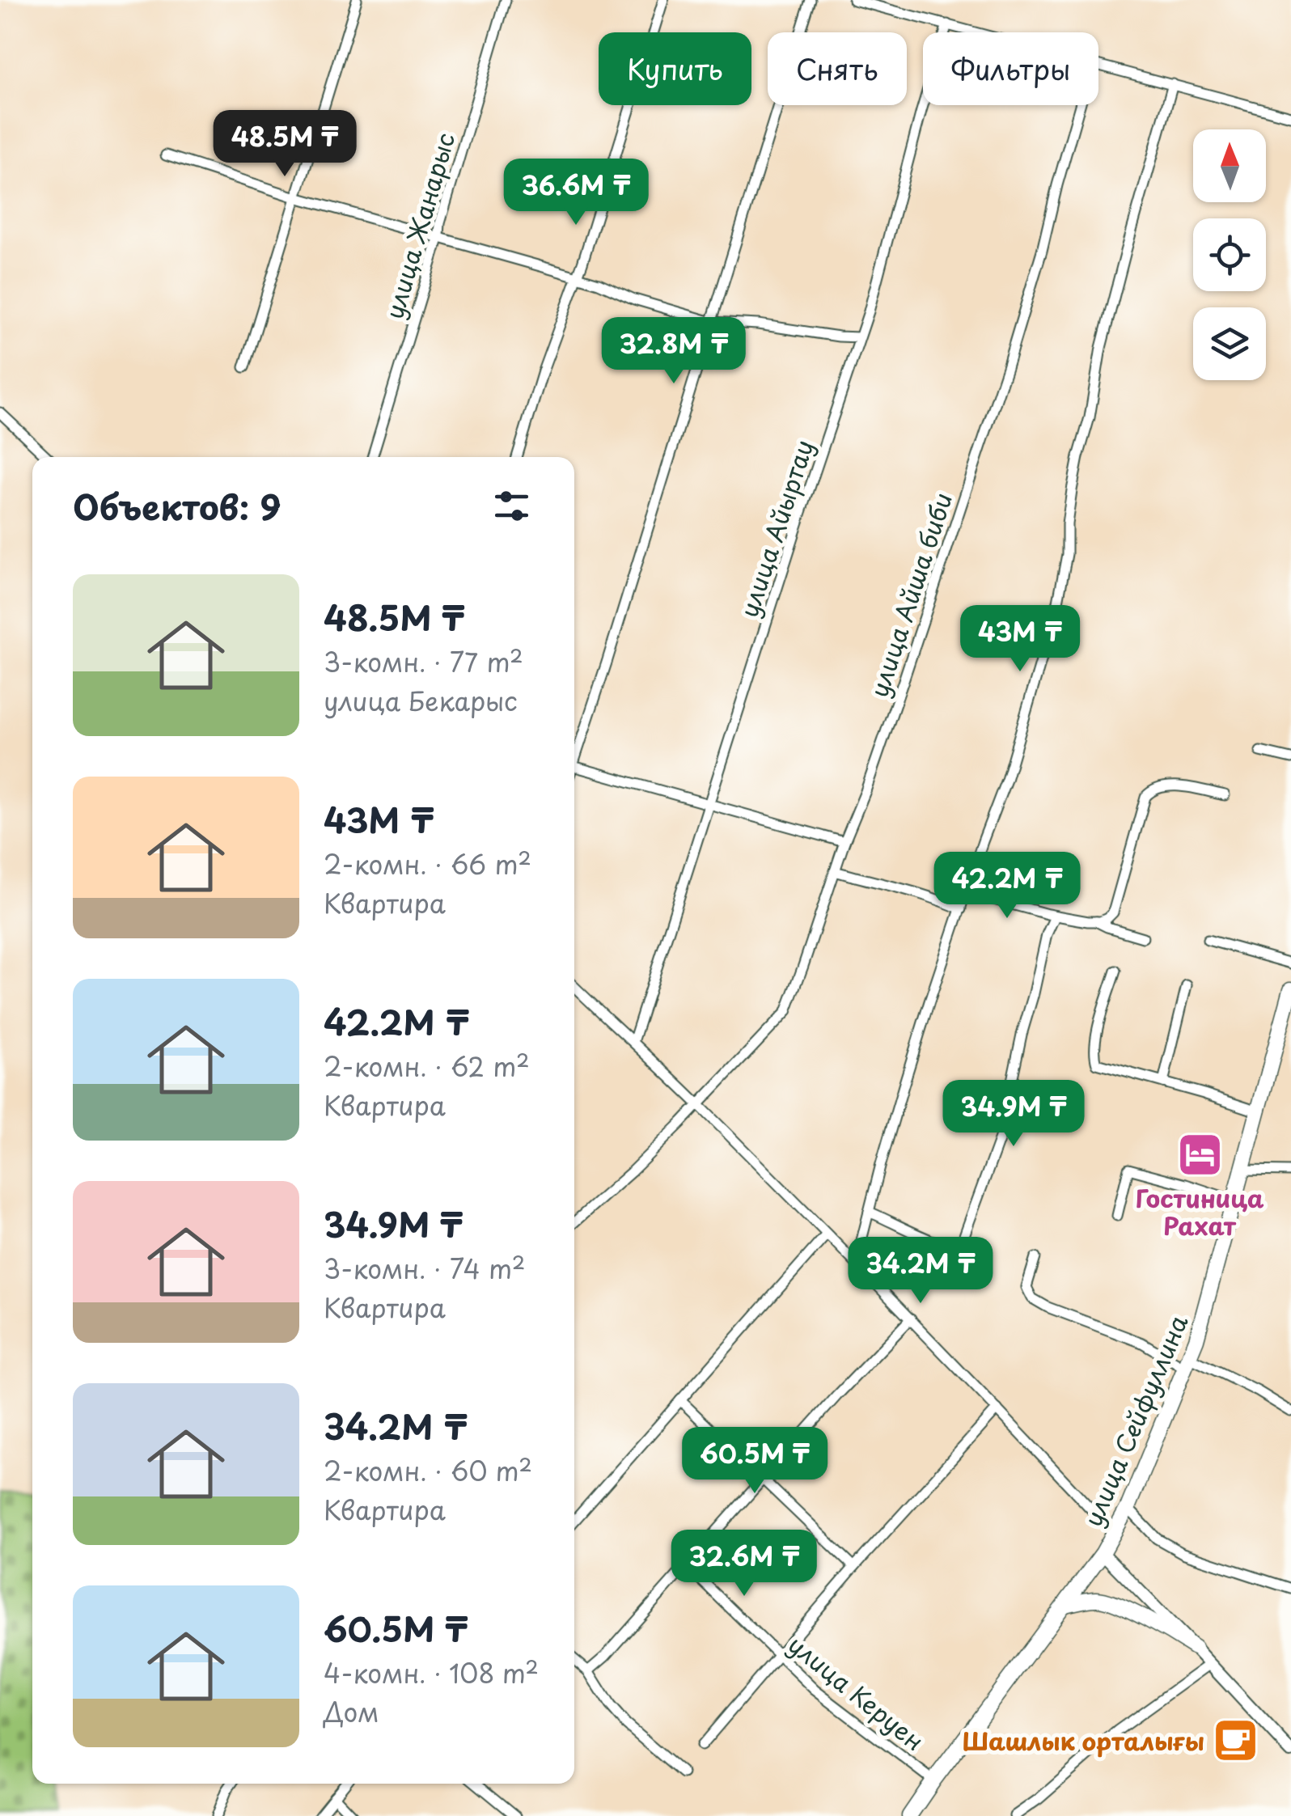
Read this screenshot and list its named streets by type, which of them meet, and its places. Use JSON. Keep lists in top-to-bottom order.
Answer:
{
  "streets": {
    "main road": ["улица Сейфуллина"],
    "street": [
      "улица Жанарыс",
      "улица Айыртау",
      "улица Айша биби",
      "улица Керуен"
    ]
  },
  "crossings": [
    ["улица Сейфуллина", "улица Керуен"]
  ],
  "places": {
    "hotel": ["Гостиница Рахат"],
    "cafe": ["Шашлык орталығы"]
  },
  "north": "top",
  "page": {
    "chip": ["Купить", "Снять", "Фильтры"],
    "price": [
      "48.5M ₸",
      "36.6M ₸",
      "32.8M ₸",
      "43M ₸",
      "42.2M ₸",
      "34.9M ₸",
      "34.2M ₸",
      "60.5M ₸",
      "32.6M ₸"
    ],
    "heading": "Объектов: 9",
    "list": [
      {
        "name": "48.5M ₸",
        "note": "3-комн. · 77 m² · улица Бекарыс"
      },
      {
        "name": "43M ₸",
        "note": "2-комн. · 66 m² · Квартира"
      },
      {
        "name": "42.2M ₸",
        "note": "2-комн. · 62 m² · Квартира"
      },
      {
        "name": "34.9M ₸",
        "note": "3-комн. · 74 m² · Квартира"
      },
      {
        "name": "34.2M ₸",
        "note": "2-комн. · 60 m² · Квартира"
      },
      {
        "name": "60.5M ₸",
        "note": "4-комн. · 108 m² · Дом"
      }
    ]
  }
}
